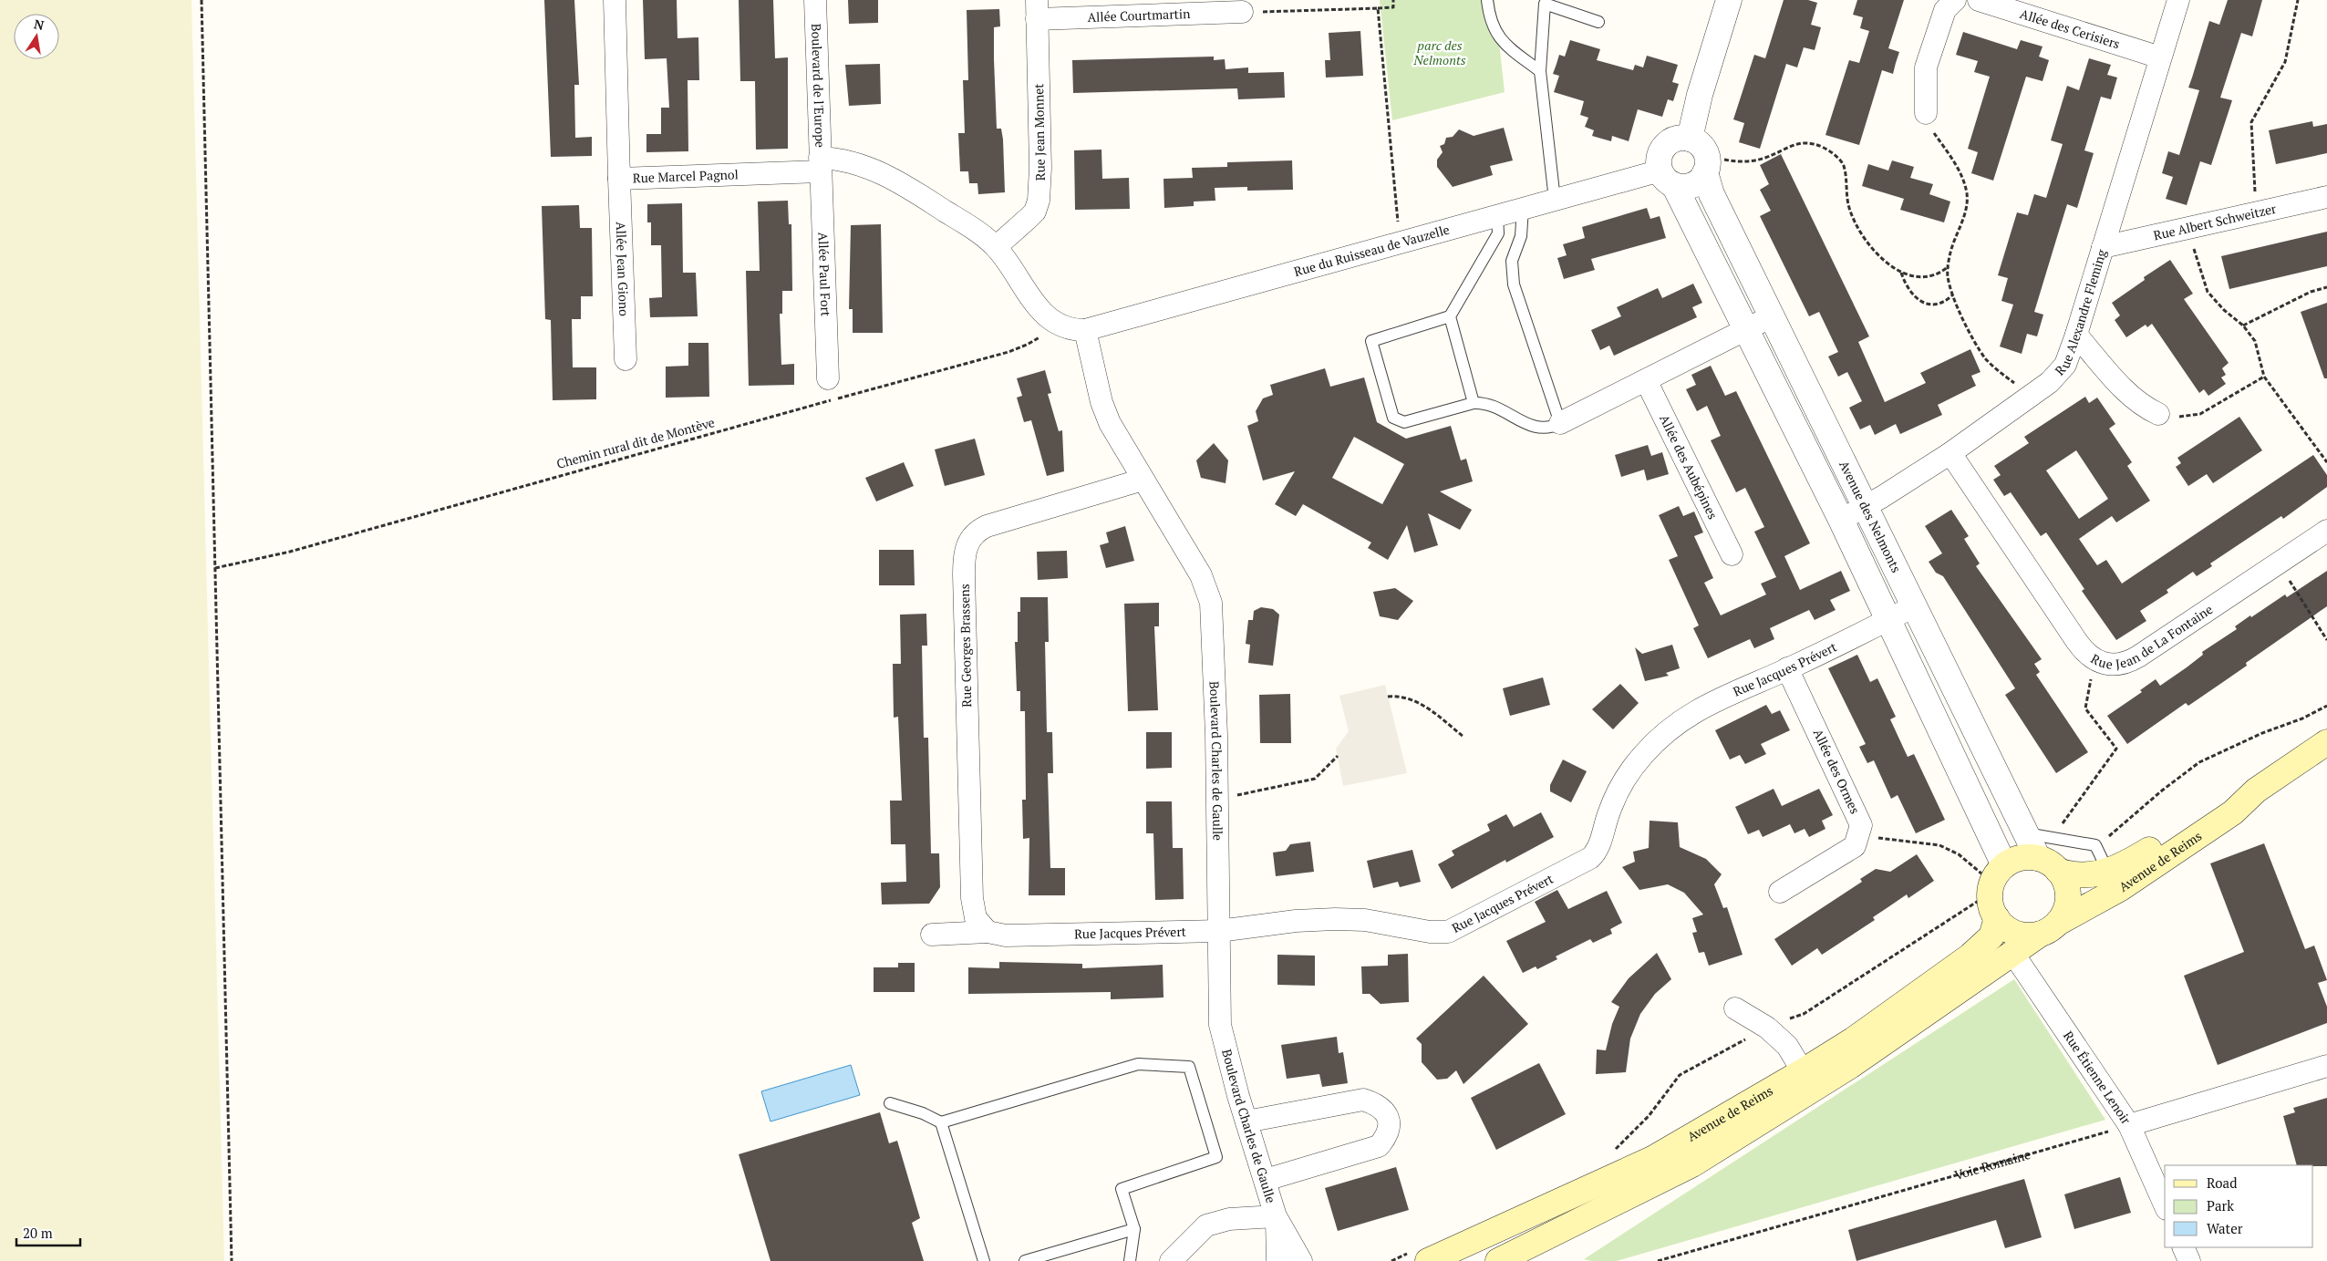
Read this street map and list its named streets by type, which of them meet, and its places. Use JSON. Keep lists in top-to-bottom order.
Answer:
{
  "streets": {
    "main road": ["Avenue de Reims"],
    "street": [
      "Allée Courtmartin",
      "Allée des Cerisiers",
      "Boulevard de l'Europe",
      "Rue Jean Monnet",
      "Rue Marcel Pagnol",
      "Rue Albert Schweitzer",
      "Rue du Ruisseau de Vauzelle",
      "Allée Jean Giono",
      "Allée Paul Fort",
      "Rue Alexandre Fleming",
      "Allée des Aubépines",
      "Avenue des Nelmonts",
      "Rue Jean de La Fontaine",
      "Rue Georges Brassens",
      "Rue Jacques Prévert",
      "Boulevard Charles de Gaulle",
      "Allée des Ormes",
      "Rue Étienne Lenoir"
    ],
    "path": ["Chemin rural dit de Montève", "Voie Romaine"]
  },
  "crossings": [
    ["Allée Courtmartin", "Rue Jean Monnet"],
    ["Allée des Cerisiers", "Rue Alexandre Fleming"],
    ["Boulevard de l'Europe", "Rue Marcel Pagnol"],
    ["Boulevard de l'Europe", "Allée Paul Fort"],
    ["Rue Marcel Pagnol", "Allée Jean Giono"],
    ["Rue Marcel Pagnol", "Allée Paul Fort"],
    ["Rue Albert Schweitzer", "Rue Alexandre Fleming"],
    ["Rue du Ruisseau de Vauzelle", "Avenue des Nelmonts"],
    ["Rue du Ruisseau de Vauzelle", "Boulevard Charles de Gaulle"],
    ["Rue Alexandre Fleming", "Avenue des Nelmonts"],
    ["Rue Alexandre Fleming", "Rue Jean de La Fontaine"],
    ["Avenue des Nelmonts", "Rue Jacques Prévert"],
    ["Avenue des Nelmonts", "Avenue de Reims"],
    ["Rue Georges Brassens", "Rue Jacques Prévert"],
    ["Rue Georges Brassens", "Boulevard Charles de Gaulle"],
    ["Rue Jacques Prévert", "Boulevard Charles de Gaulle"],
    ["Rue Jacques Prévert", "Allée des Ormes"],
    ["Avenue de Reims", "Rue Étienne Lenoir"],
    ["Rue Étienne Lenoir", "Voie Romaine"]
  ],
  "parks": ["parc des Nelmonts"],
  "legend": ["Road", "Park", "Water"],
  "scale_bar": "20 m",
  "north": "top"
}
